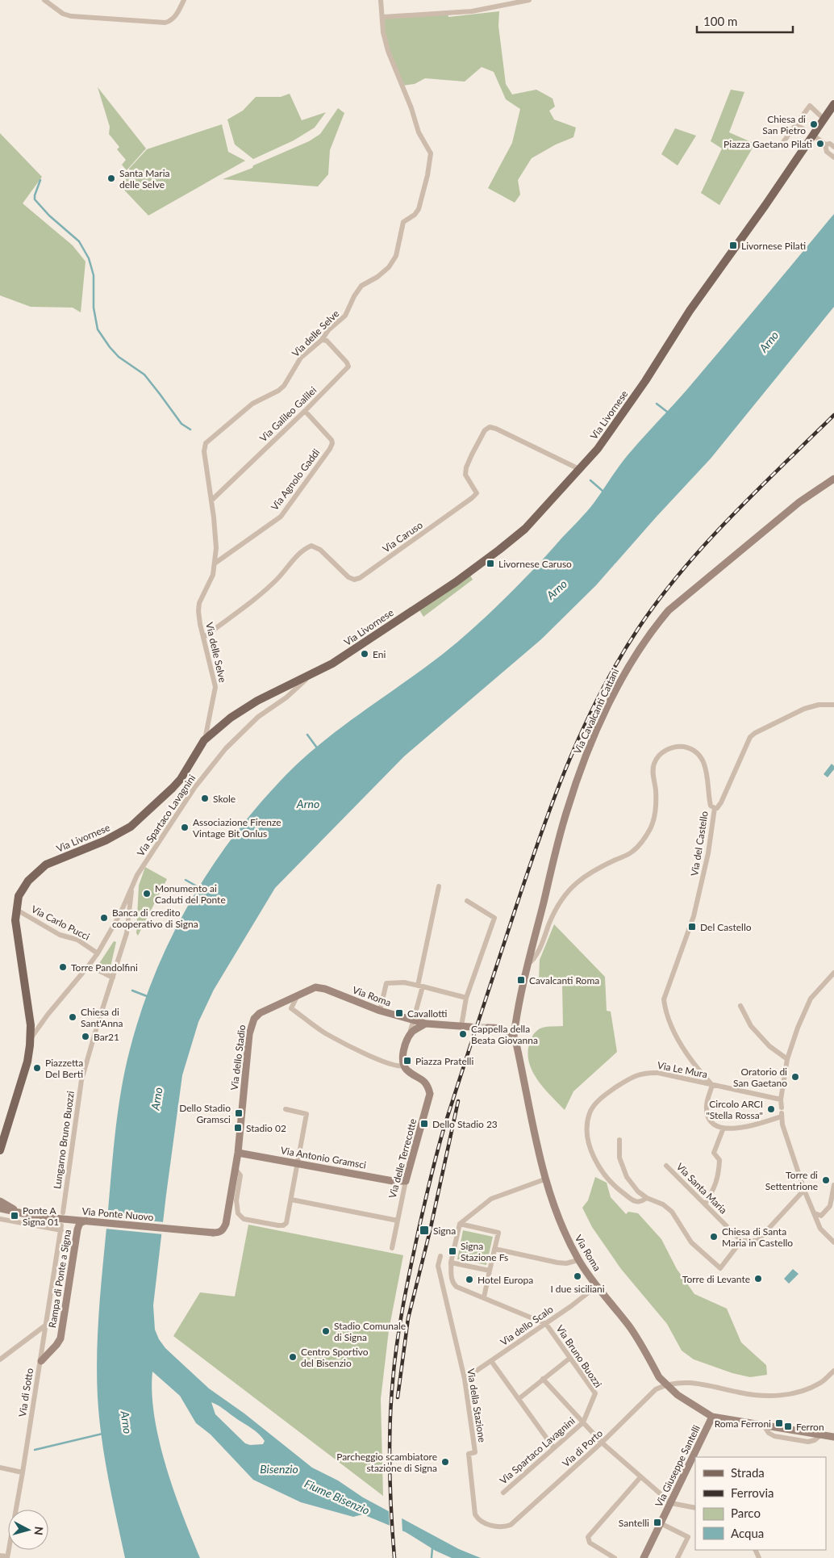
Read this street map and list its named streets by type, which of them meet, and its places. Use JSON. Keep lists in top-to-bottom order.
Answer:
{
  "streets": {
    "main road": [
      "Via Livornese",
      "Via Cavalcanti Cattani",
      "Via Roma",
      "Via dello Stadio",
      "Via Antonio Gramsci",
      "Via delle Terrecotte",
      "Via Ponte Nuovo",
      "Rampa di Ponte a Signa",
      "Via Giuseppe Santelli"
    ],
    "street": [
      "Via delle Selve",
      "Via Galileo Galilei",
      "Via Agnolo Gaddi",
      "Via Caruso",
      "Via Spartaco Lavagnini",
      "Via del Castello",
      "Via Carlo Pucci",
      "Via Le Mura",
      "Lungarno Bruno Buozzi",
      "Via Santa Maria",
      "Via dello Scalo",
      "Via Bruno Buozzi",
      "Via di Sotto",
      "Via della Stazione",
      "Via di Porto"
    ]
  },
  "crossings": [
    ["Via delle Selve", "Via Galileo Galilei"],
    ["Via delle Selve", "Via Livornese"],
    ["Via delle Selve", "Via Agnolo Gaddi"],
    ["Via delle Selve", "Via Caruso"],
    ["Via Galileo Galilei", "Via Agnolo Gaddi"],
    ["Via Livornese", "Via Caruso"],
    ["Via Livornese", "Via Spartaco Lavagnini"],
    ["Via Livornese", "Via Carlo Pucci"],
    ["Via Cavalcanti Cattani", "Via del Castello"],
    ["Via Cavalcanti Cattani", "Via Roma"],
    ["Via Spartaco Lavagnini", "Via Carlo Pucci"],
    ["Via Spartaco Lavagnini", "Lungarno Bruno Buozzi"],
    ["Via Spartaco Lavagnini", "Via Bruno Buozzi"],
    ["Via del Castello", "Via Le Mura"],
    ["Via Roma", "Via dello Stadio"],
    ["Via Roma", "Via dello Scalo"],
    ["Via Roma", "Via di Porto"],
    ["Via Roma", "Via Giuseppe Santelli"],
    ["Via dello Stadio", "Via Antonio Gramsci"],
    ["Via dello Stadio", "Via Ponte Nuovo"],
    ["Via Antonio Gramsci", "Via delle Terrecotte"],
    ["Via Ponte Nuovo", "Rampa di Ponte a Signa"],
    ["Rampa di Ponte a Signa", "Via di Sotto"],
    ["Via dello Scalo", "Via Bruno Buozzi"],
    ["Via dello Scalo", "Via della Stazione"],
    ["Via della Stazione", "Via di Porto"]
  ],
  "water": ["Arno", "Bisenzio", "Fiume Bisenzio"],
  "places": {
    "other": [
      "Chiesa di San Pietro",
      "Piazza Gaetano Pilati",
      "Santa Maria delle Selve",
      "Eni",
      "Skole",
      "Associazione Firenze Vintage Bit Onlus",
      "Monumento ai Caduti del Ponte",
      "Banca di credito cooperativo di Signa",
      "Torre Pandolfini",
      "Chiesa di Sant'Anna",
      "Cappella della Beata Giovanna",
      "Bar21",
      "Piazzetta Del Berti",
      "Oratorio di San Gaetano",
      "Circolo ARCI \"Stella Rossa\"",
      "Torre di Settentrione",
      "Chiesa di Santa Maria in Castello",
      "I due siciliani",
      "Torre di Levante",
      "Hotel Europa",
      "Stadio Comunale di Signa",
      "Centro Sportivo del Bisenzio",
      "Parcheggio scambiatore stazione di Signa"
    ],
    "transit": [
      "Livornese Pilati",
      "Livornese Caruso",
      "Del Castello",
      "Cavalcanti Roma",
      "Cavallotti",
      "Piazza Pratelli",
      "Dello Stadio Gramsci",
      "Dello Stadio 23",
      "Stadio 02",
      "Ponte A Signa 01",
      "Signa",
      "Signa Stazione Fs",
      "Roma Ferroni",
      "Ferron",
      "Santelli"
    ]
  },
  "legend": [
    "Strada",
    "Ferrovia",
    "Parco",
    "Acqua"
  ],
  "scale_bar": "100 m",
  "north": "right"
}
